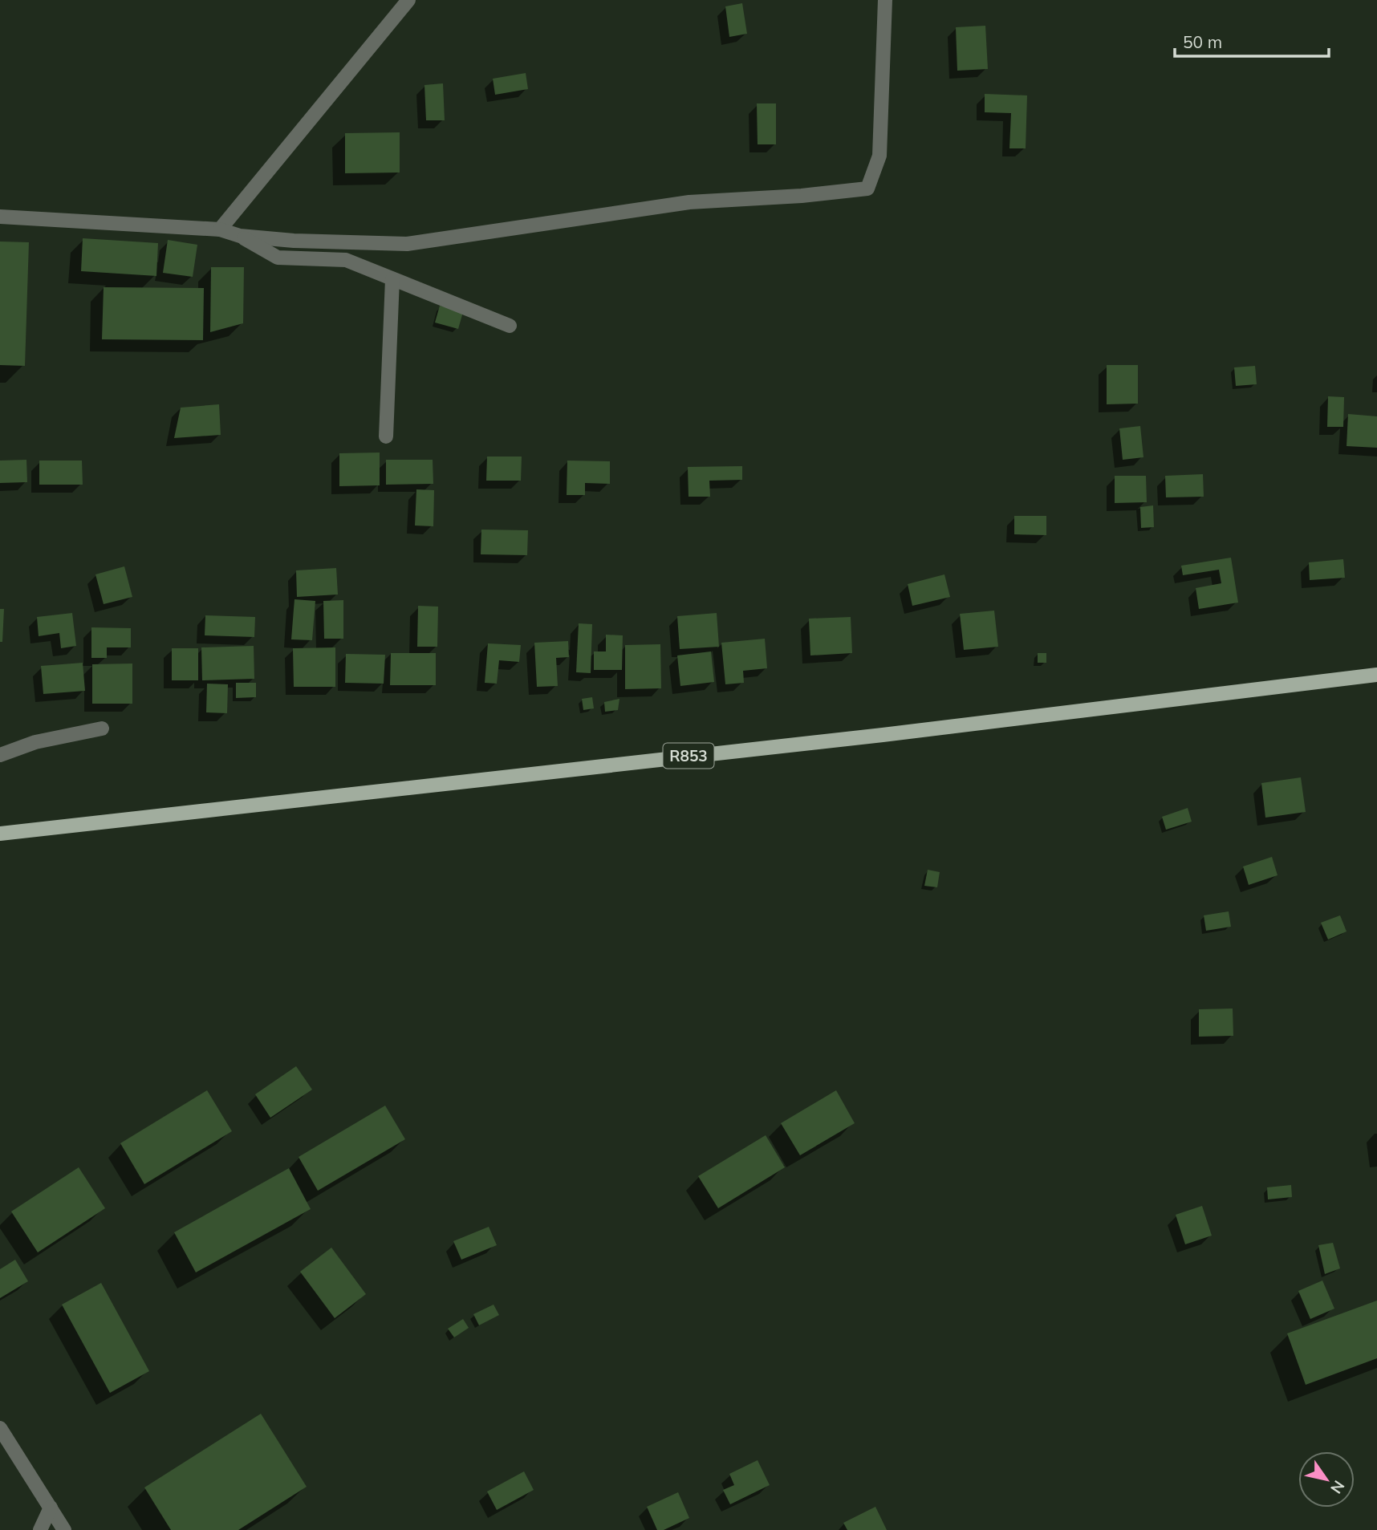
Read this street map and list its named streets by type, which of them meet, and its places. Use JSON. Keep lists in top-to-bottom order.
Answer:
{
  "streets": {
    "main road": ["R853"]
  },
  "scale_bar": "50 m",
  "north": "bottom right"
}
